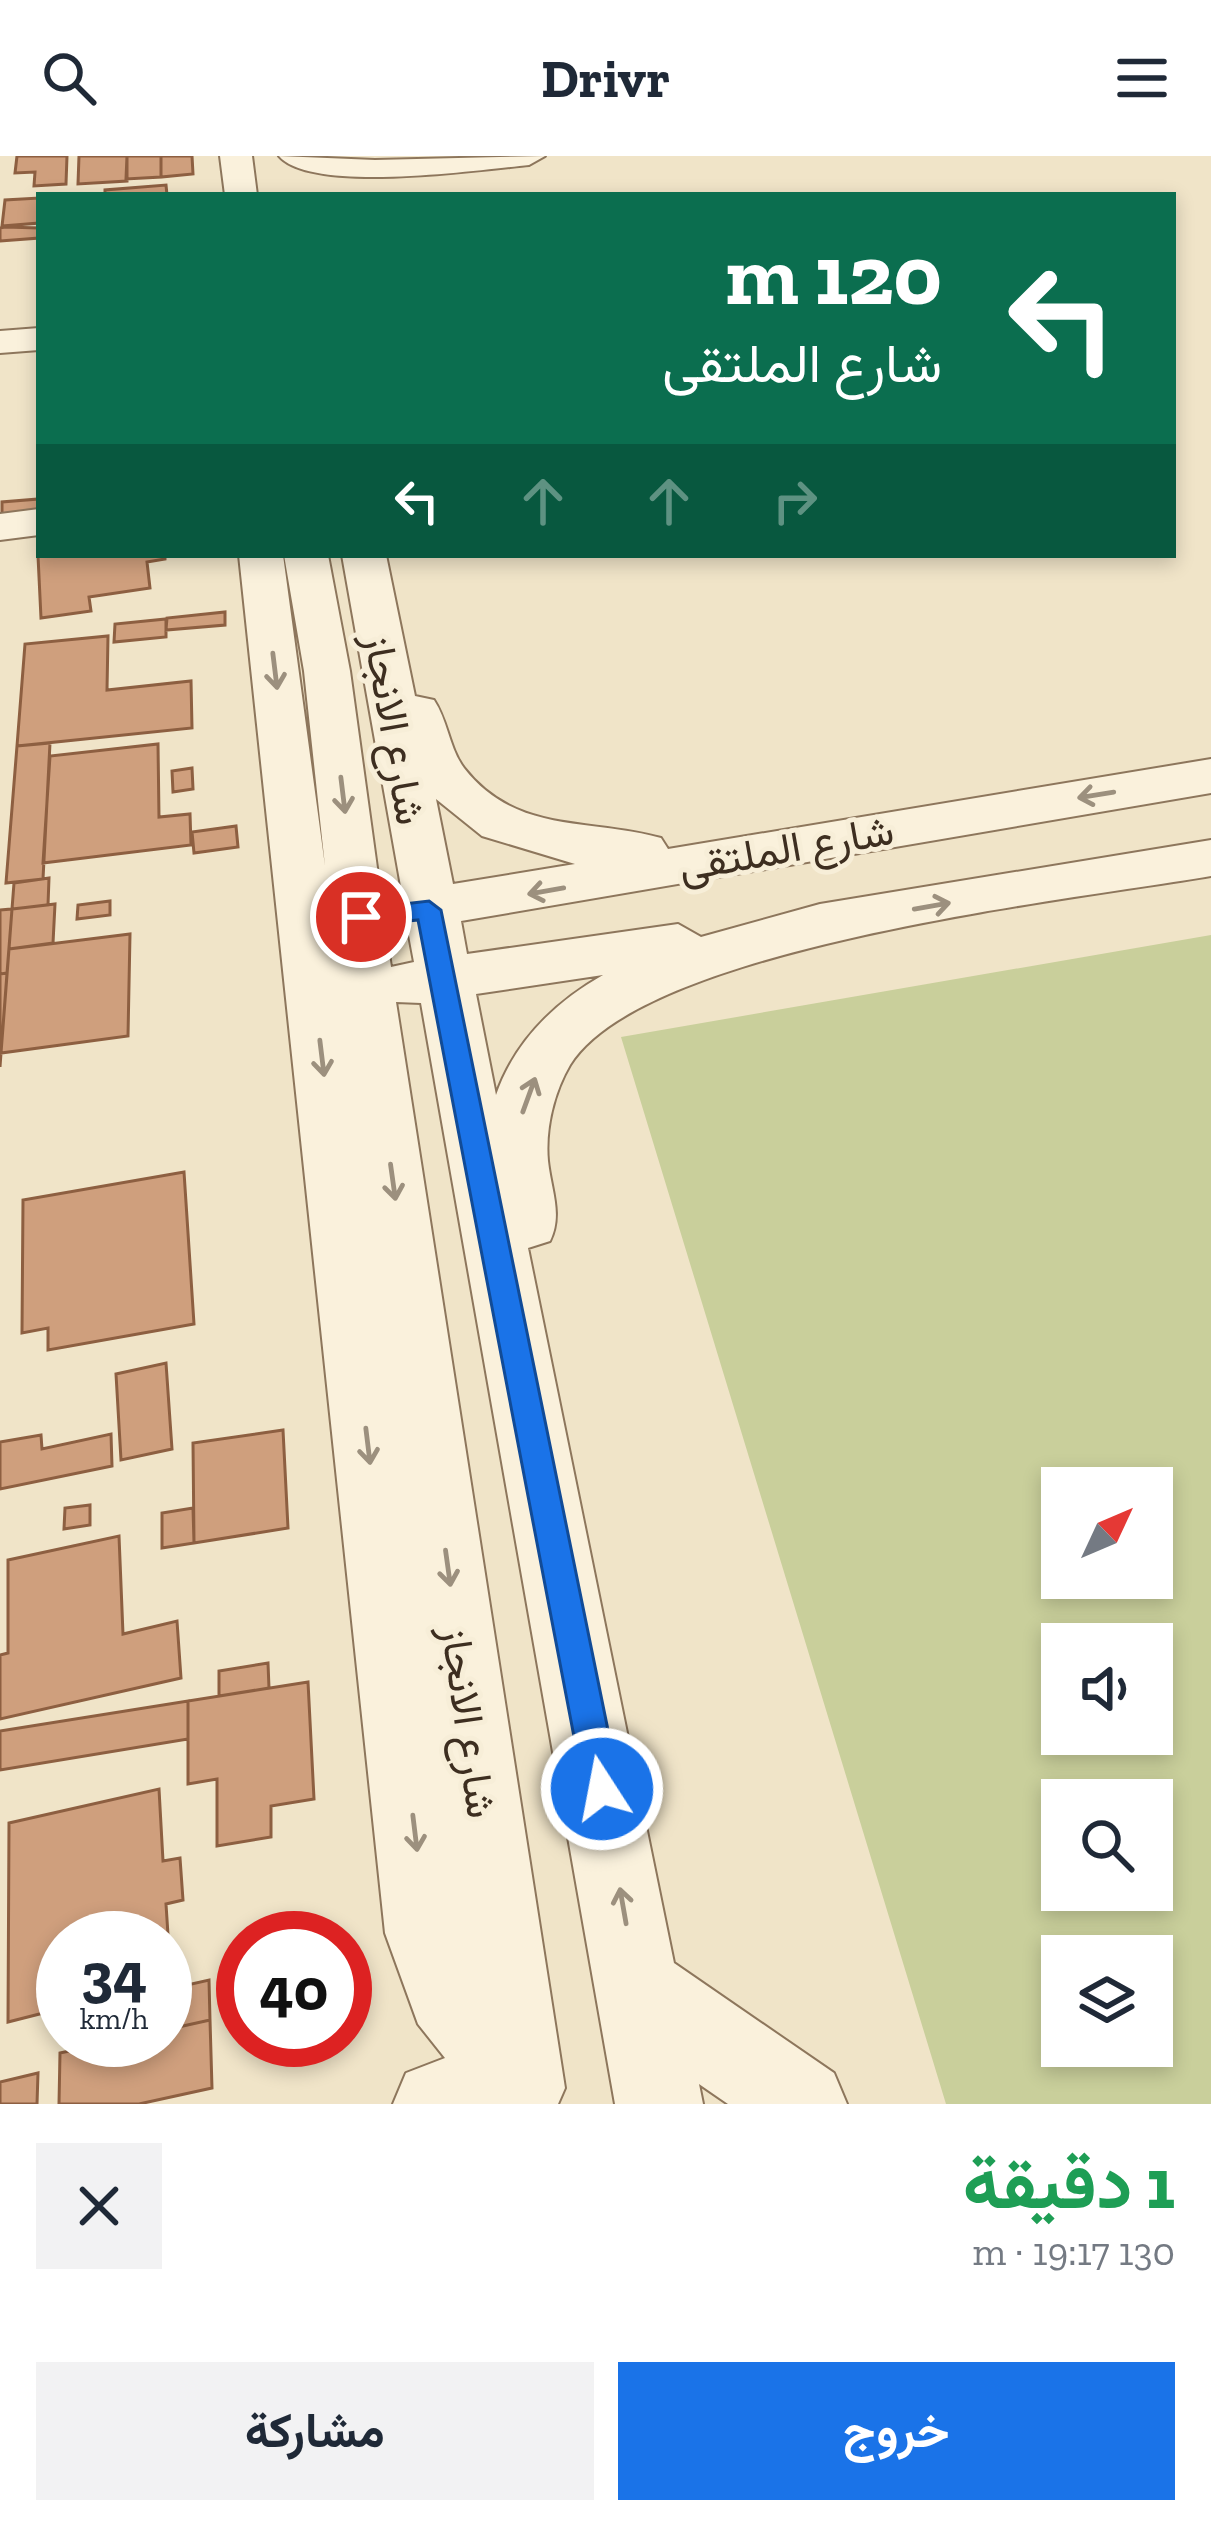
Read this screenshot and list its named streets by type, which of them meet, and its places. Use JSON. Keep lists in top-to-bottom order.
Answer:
{
  "streets": {
    "street": ["شارع الانجاز", "شارع الملتقى"]
  },
  "crossings": [
    ["شارع الانجاز", "شارع الملتقى"]
  ],
  "north": "top right",
  "page": {
    "header": "Drivr",
    "turn": ["120 m", "شارع الملتقى"],
    "speed": "34 km/h",
    "limit": "40",
    "heading": ["1 دقيقة", "130 m · 19:17"],
    "buttons": ["خروج", "مشاركة"]
  }
}
